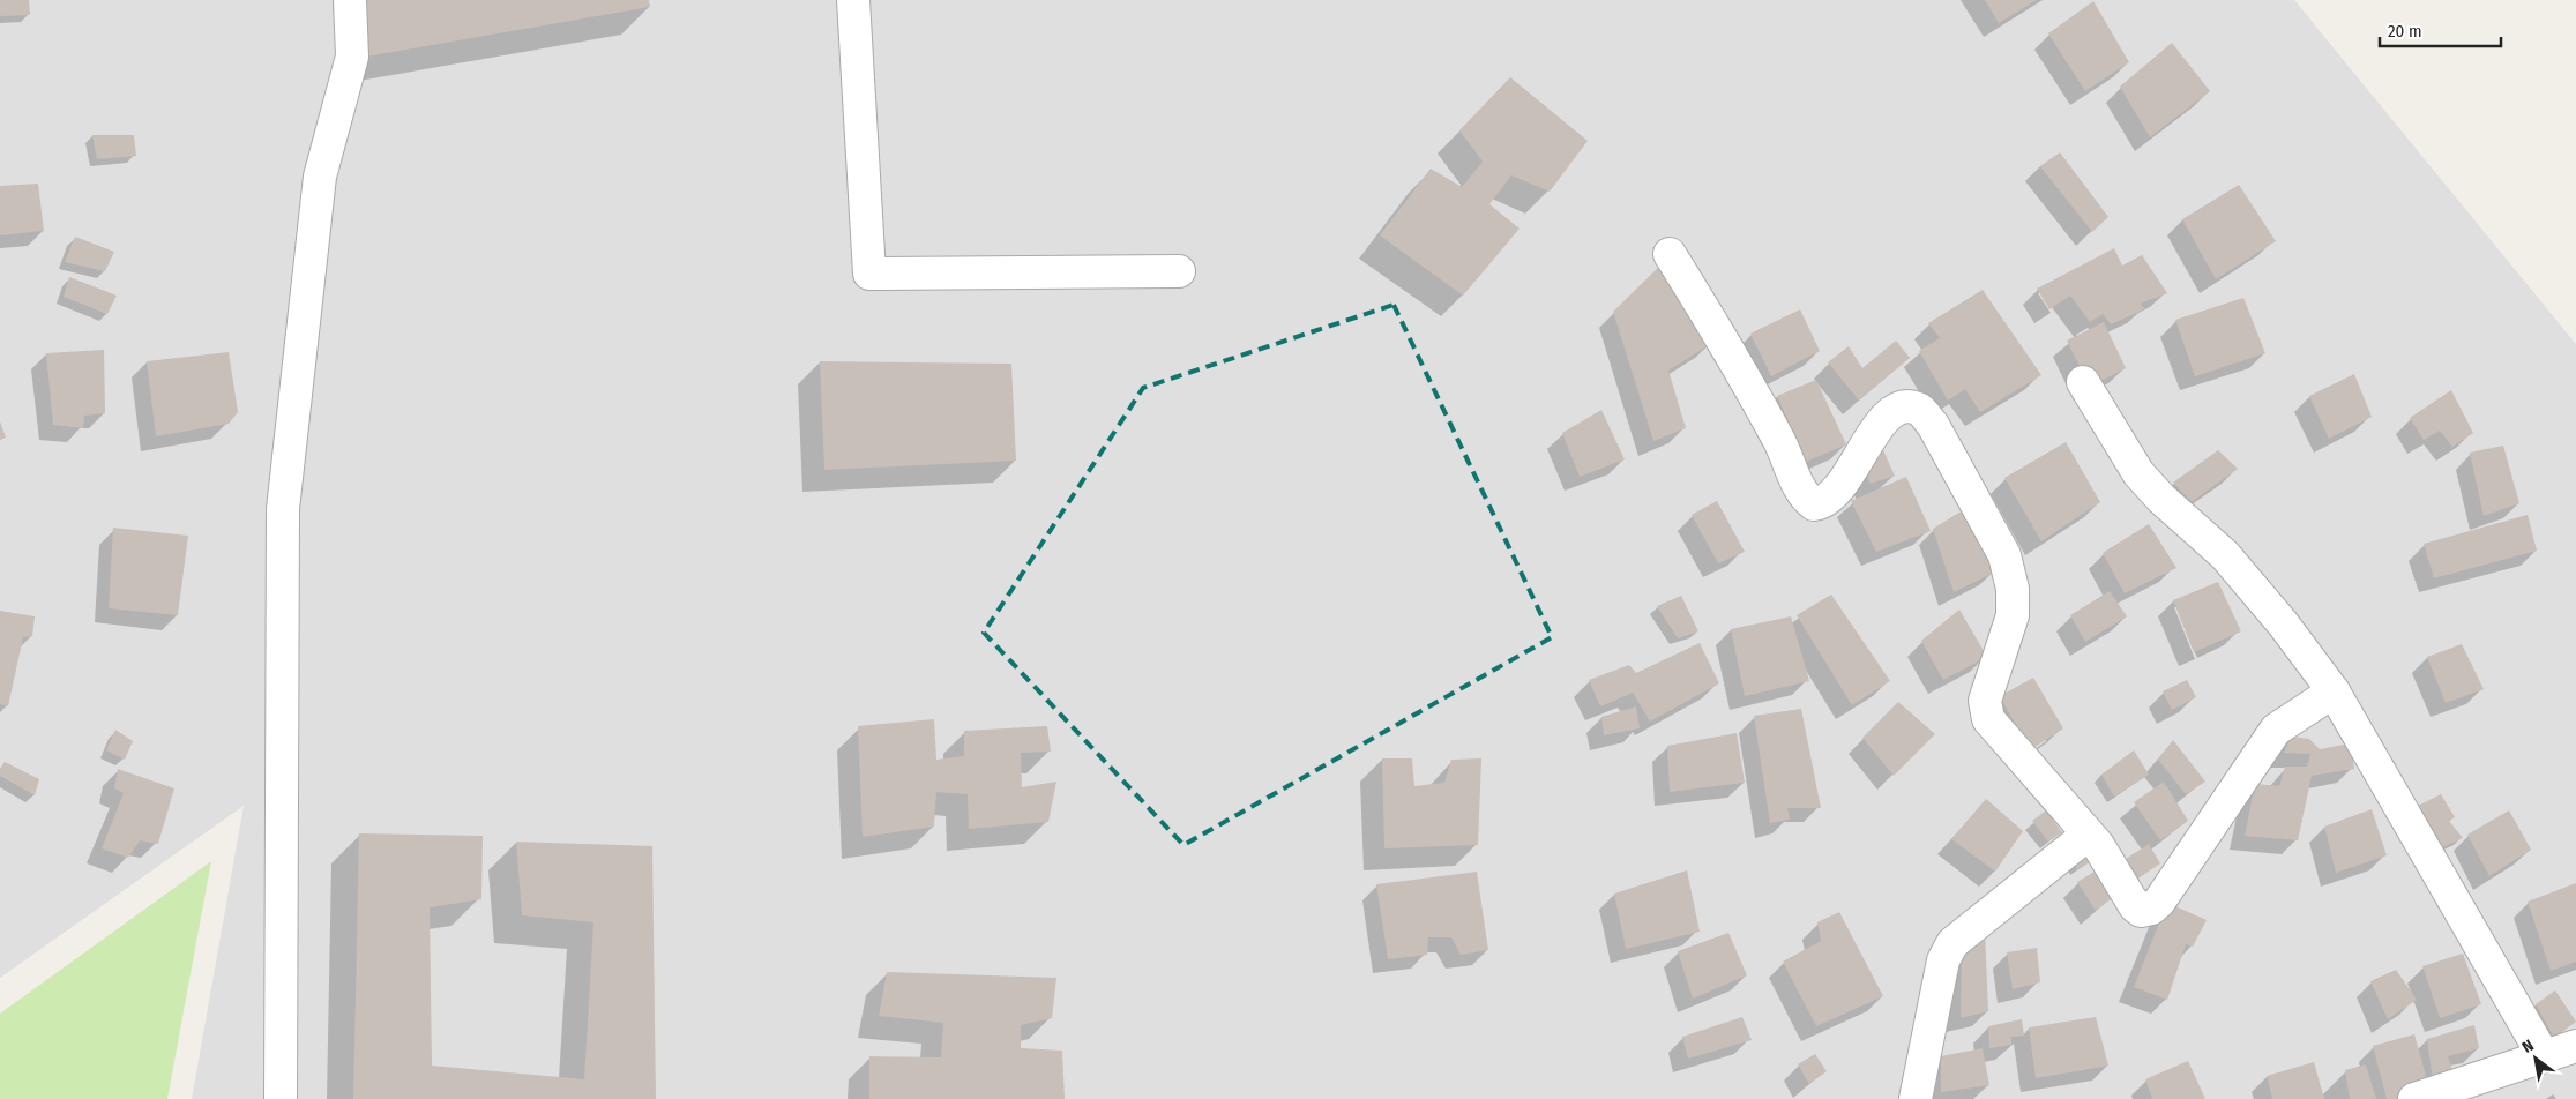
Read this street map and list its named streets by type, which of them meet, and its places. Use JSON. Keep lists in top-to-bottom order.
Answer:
{
  "scale_bar": "20 m",
  "north": "top left"
}
